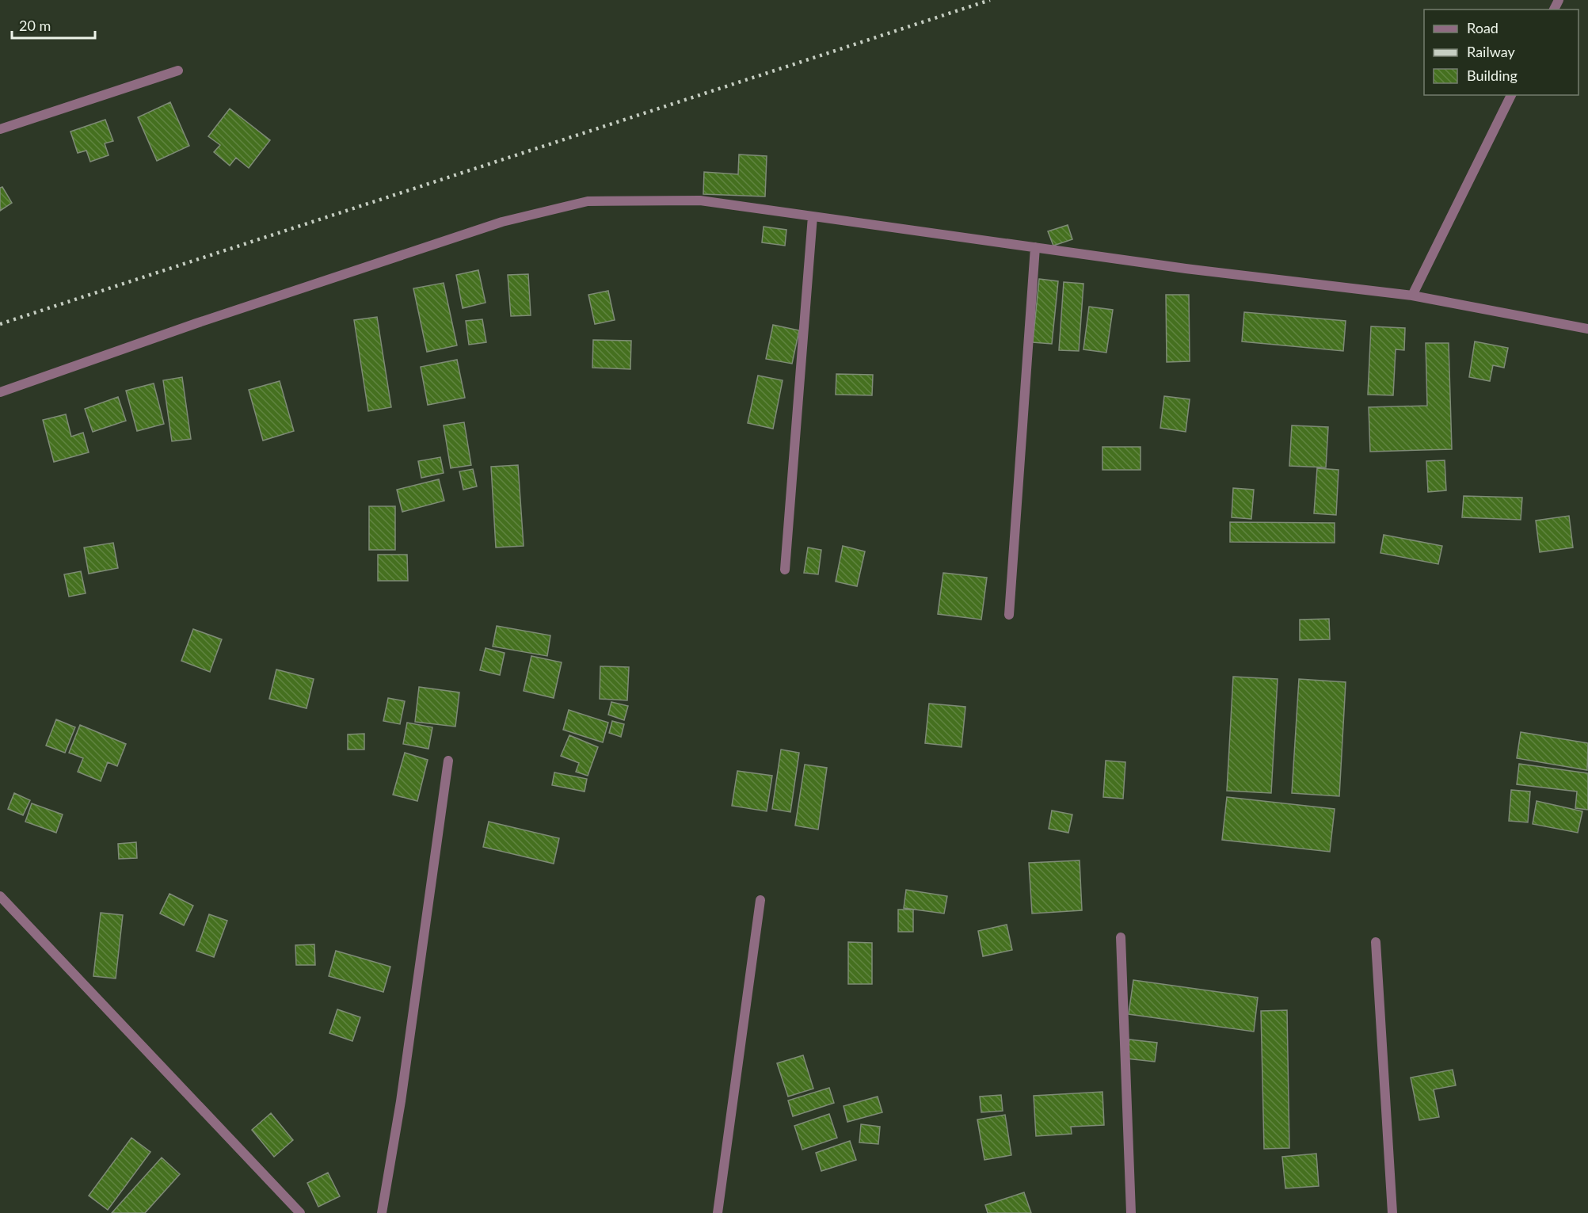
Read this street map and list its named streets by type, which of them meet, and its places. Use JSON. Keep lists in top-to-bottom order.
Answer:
{
  "legend": ["Road", "Railway", "Building"],
  "scale_bar": "20 m"
}
